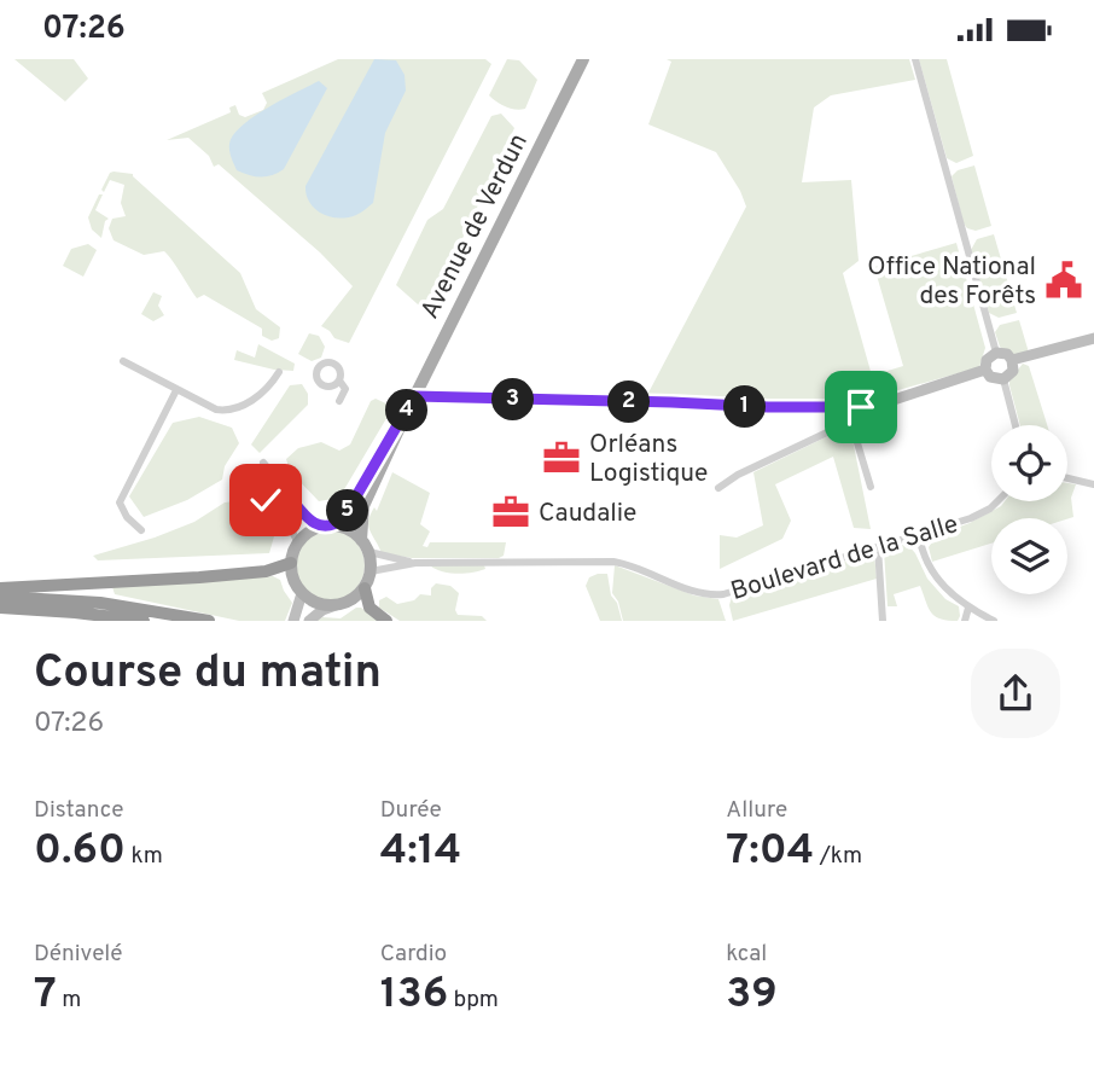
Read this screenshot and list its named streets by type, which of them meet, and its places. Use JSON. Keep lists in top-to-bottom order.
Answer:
{
  "streets": {
    "main road": ["Avenue de Verdun"],
    "street": ["Boulevard de la Salle"]
  },
  "crossings": [
    ["Avenue de Verdun", "Boulevard de la Salle"]
  ],
  "places": {
    "public building": ["Office National des Forêts"],
    "office": ["Orléans Logistique", "Caudalie"]
  },
  "page": {
    "status": "07:26",
    "pins": [
      "3",
      "2",
      "1",
      "4",
      "5"
    ],
    "heading": ["Course du matin", "07:26"],
    "stats": [
      ["Distance", "0.60 km"],
      ["Durée", "4:14"],
      ["Allure", "7:04 /km"],
      ["Dénivelé", "7 m"],
      ["Cardio", "136 bpm"],
      ["kcal", "39"]
    ]
  }
}
